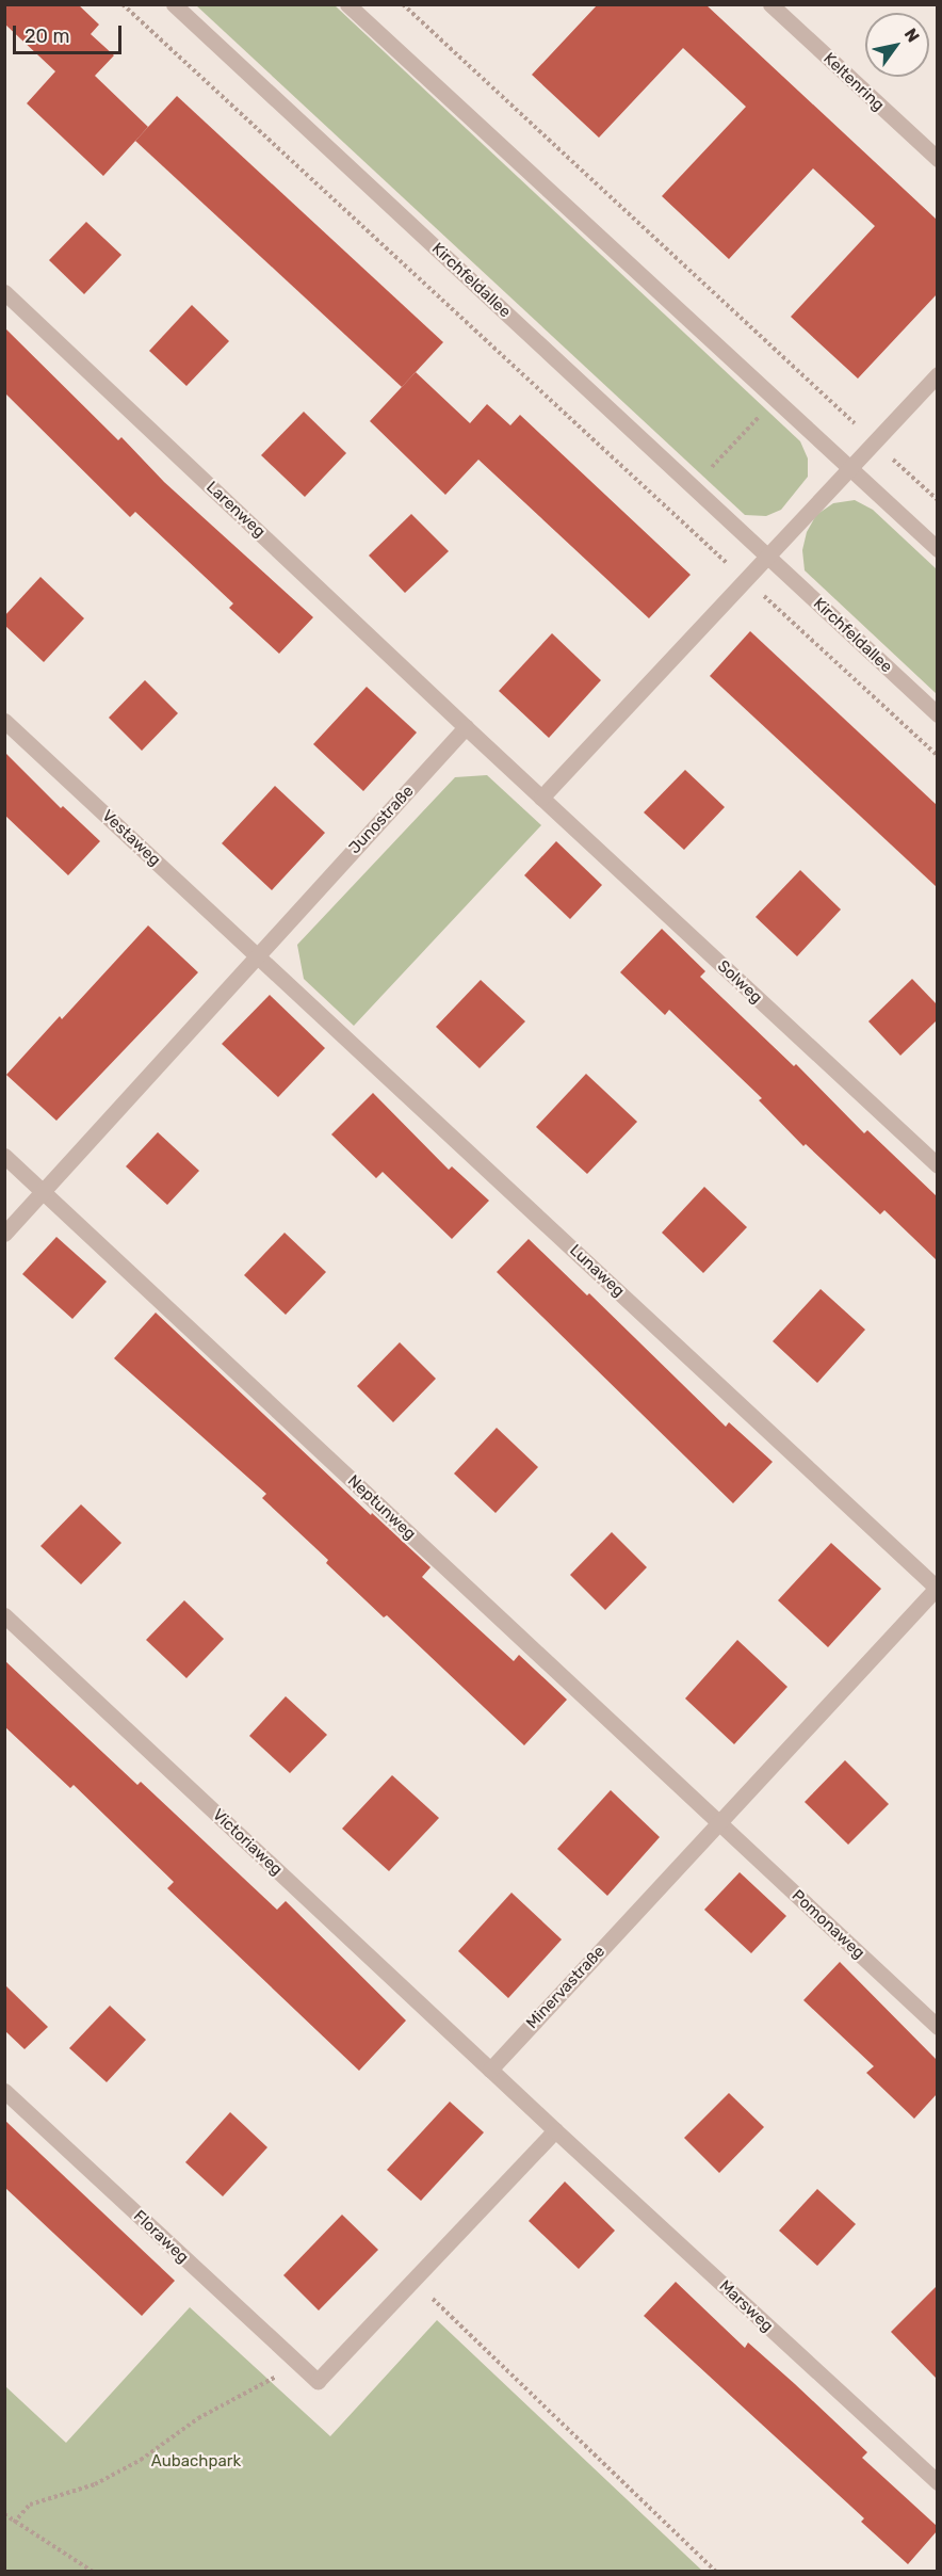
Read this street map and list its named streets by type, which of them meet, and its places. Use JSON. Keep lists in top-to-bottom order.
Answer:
{
  "streets": {
    "street": [
      "Keltenring",
      "Kirchfeldallee",
      "Larenweg",
      "Junostraße",
      "Vestaweg",
      "Solweg",
      "Lunaweg",
      "Neptunweg",
      "Victoriaweg",
      "Pomonaweg",
      "Minervastraße",
      "Floraweg",
      "Marsweg"
    ]
  },
  "crossings": [
    ["Larenweg", "Junostraße"],
    ["Junostraße", "Vestaweg"],
    ["Junostraße", "Lunaweg"],
    ["Junostraße", "Neptunweg"],
    ["Vestaweg", "Lunaweg"],
    ["Lunaweg", "Minervastraße"],
    ["Neptunweg", "Pomonaweg"],
    ["Neptunweg", "Minervastraße"],
    ["Victoriaweg", "Minervastraße"],
    ["Pomonaweg", "Minervastraße"]
  ],
  "parks": ["Aubachpark"],
  "scale_bar": "20 m",
  "north": "top right"
}
